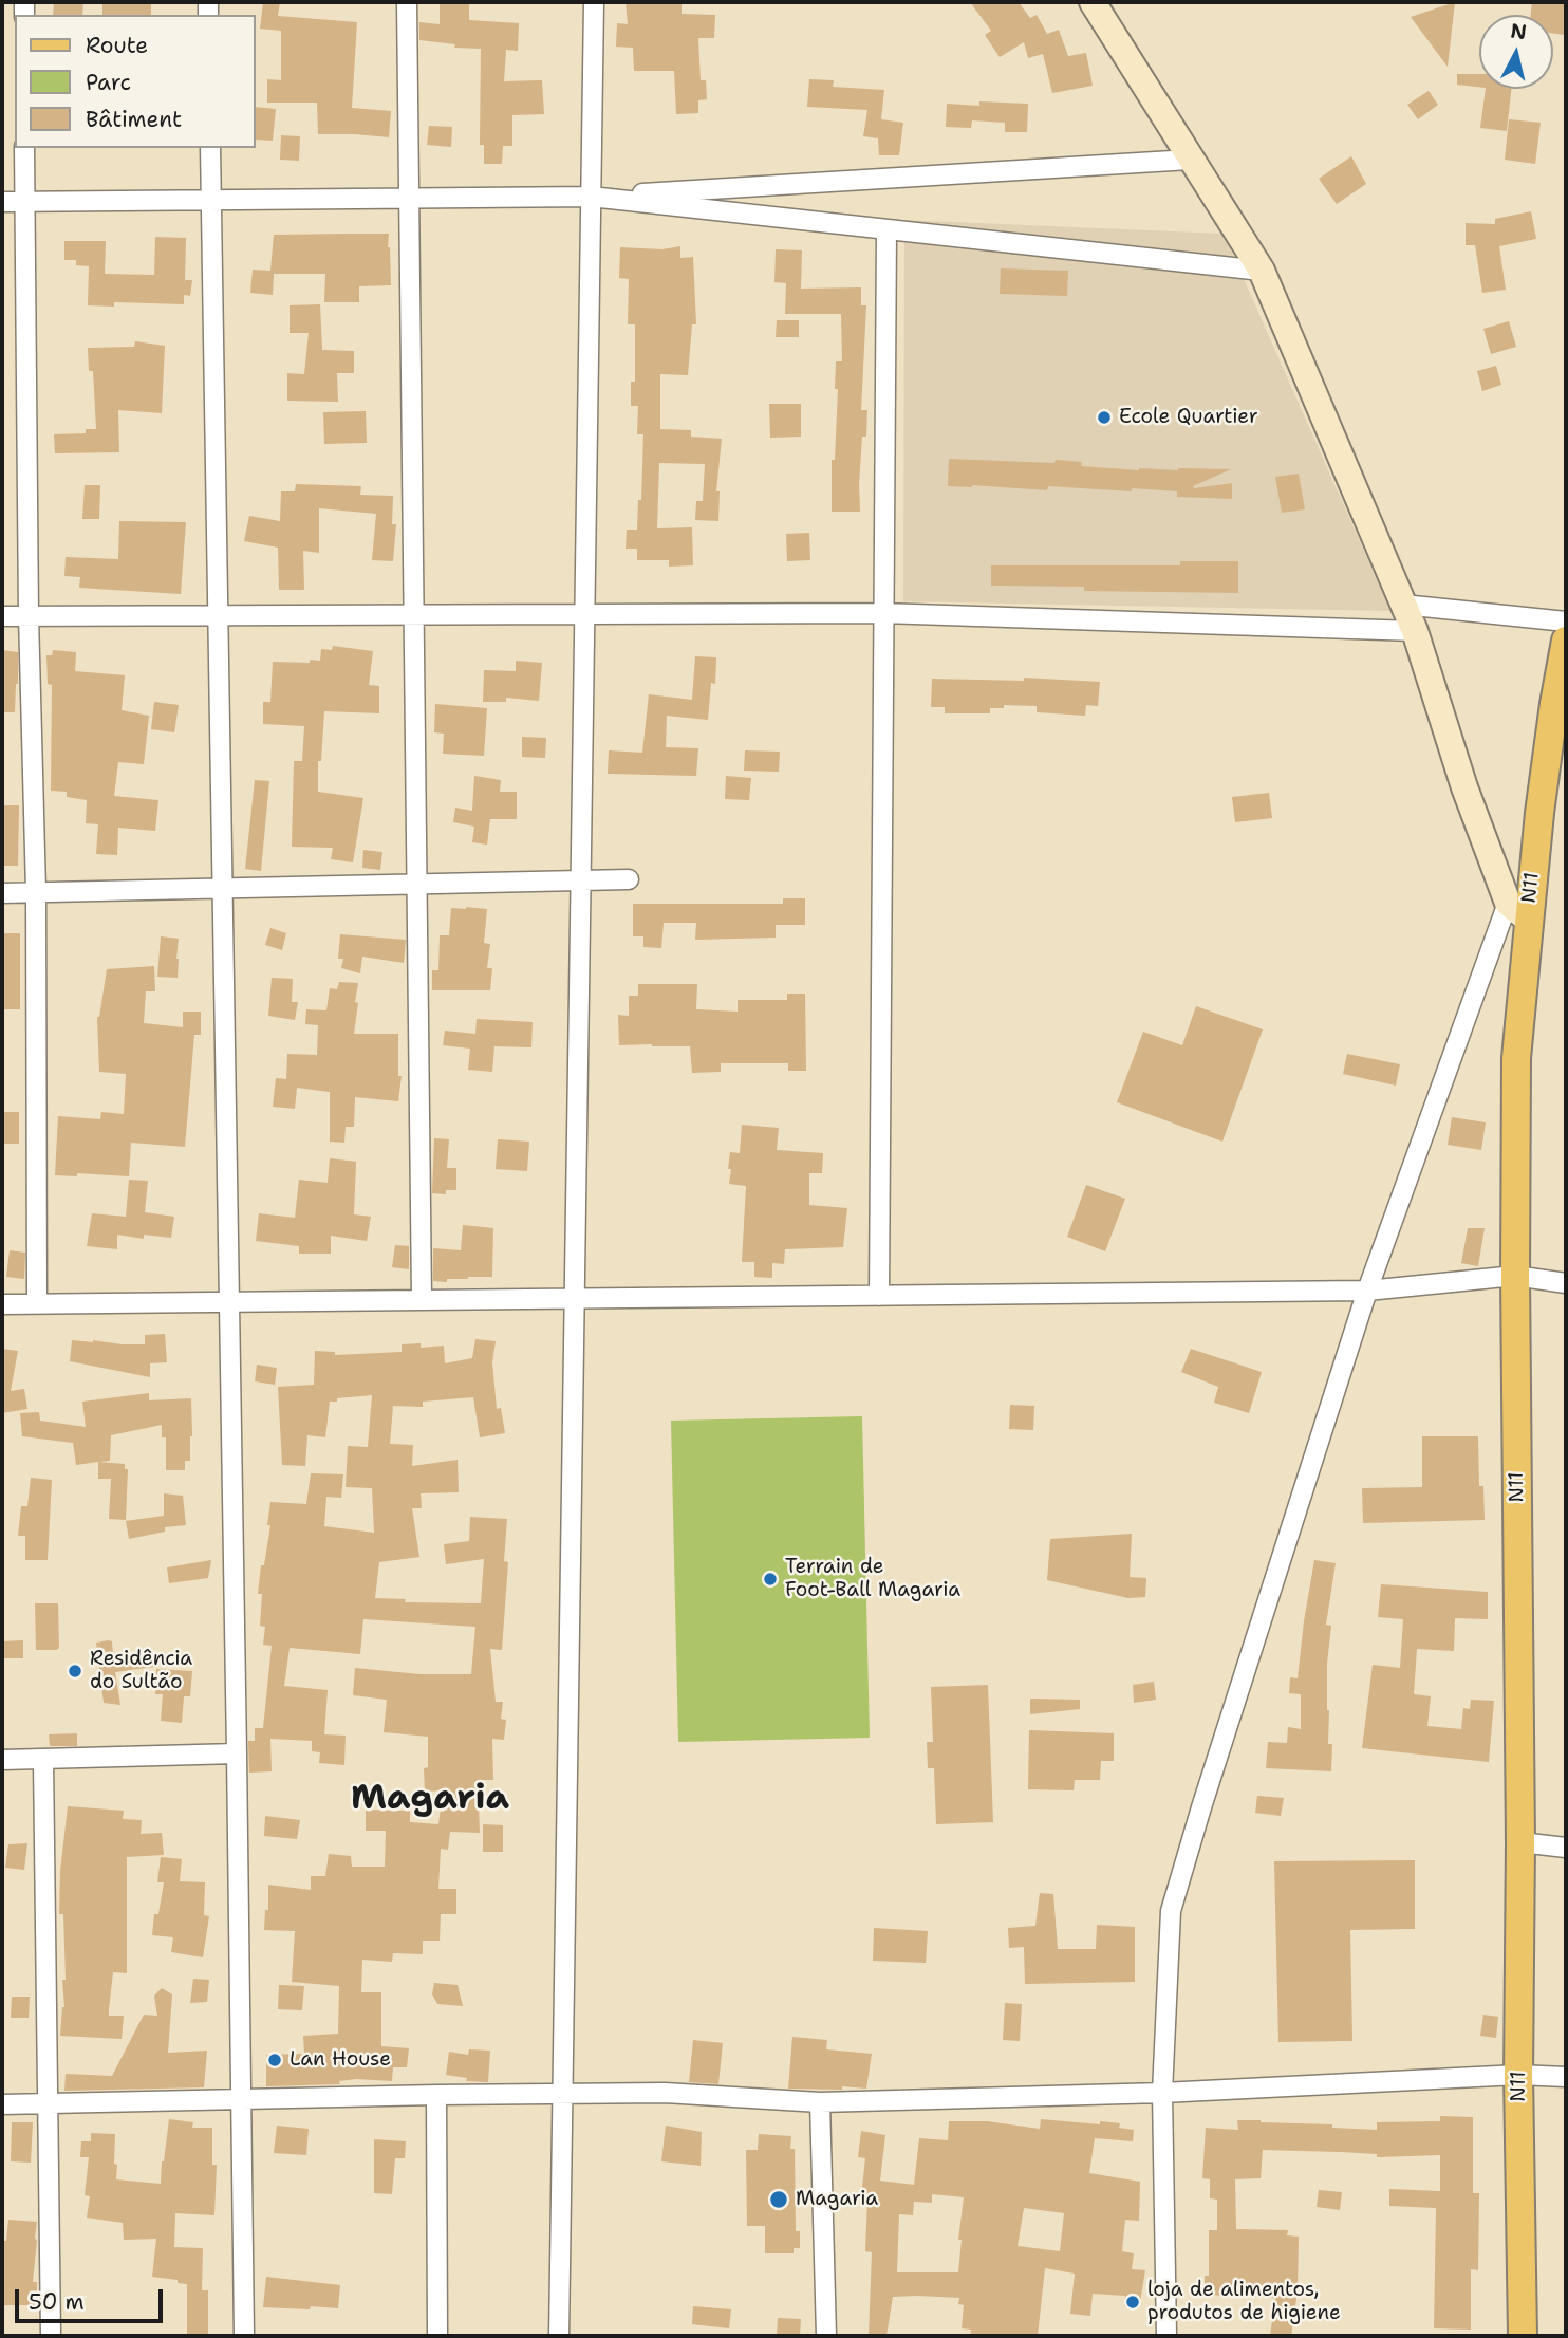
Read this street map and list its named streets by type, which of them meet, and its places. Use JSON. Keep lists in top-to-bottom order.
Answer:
{
  "streets": {
    "main road": ["N11"]
  },
  "districts": ["Magaria"],
  "places": [
    "Ecole Quartier",
    "Terrain de Foot-Ball Magaria",
    "Residência do Sultão",
    "Lan House",
    "Magaria",
    "loja de alimentos, produtos de higiene"
  ],
  "legend": ["Route", "Parc", "Bâtiment"],
  "scale_bar": "50 m",
  "north": "top"
}
